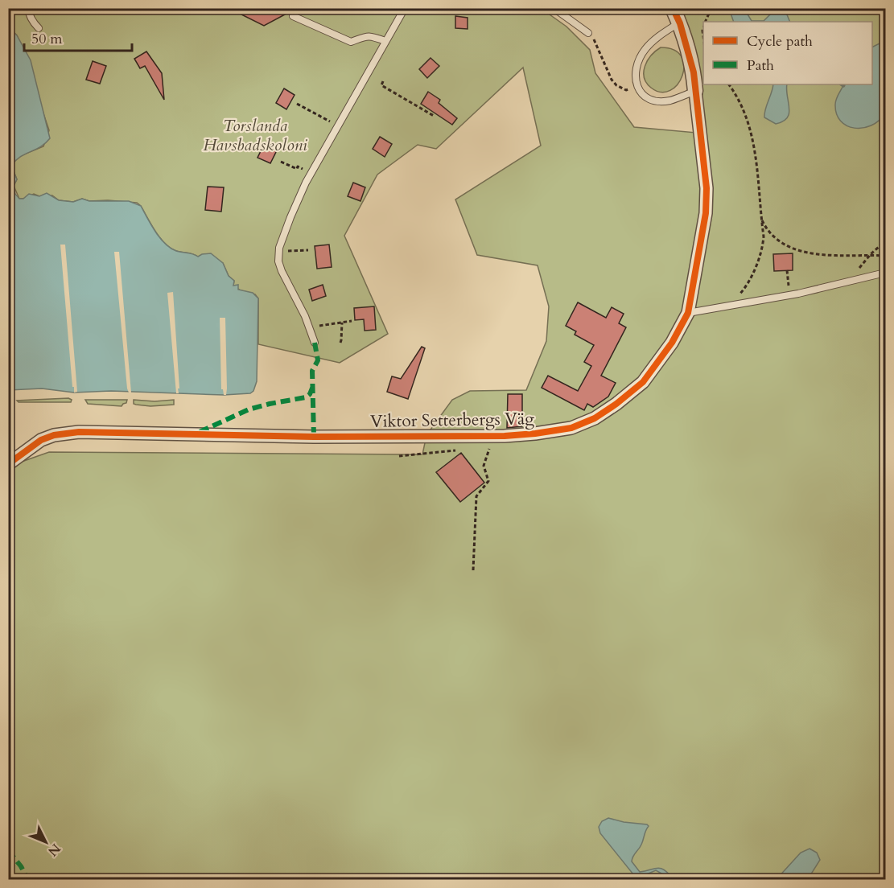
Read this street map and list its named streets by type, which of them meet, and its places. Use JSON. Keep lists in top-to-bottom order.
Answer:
{
  "streets": {
    "street": ["Viktor Setterbergs Väg"]
  },
  "parks": ["Torslanda Havsbadskoloni"],
  "legend": ["Cycle path", "Path"],
  "scale_bar": "50 m",
  "north": "bottom right"
}
